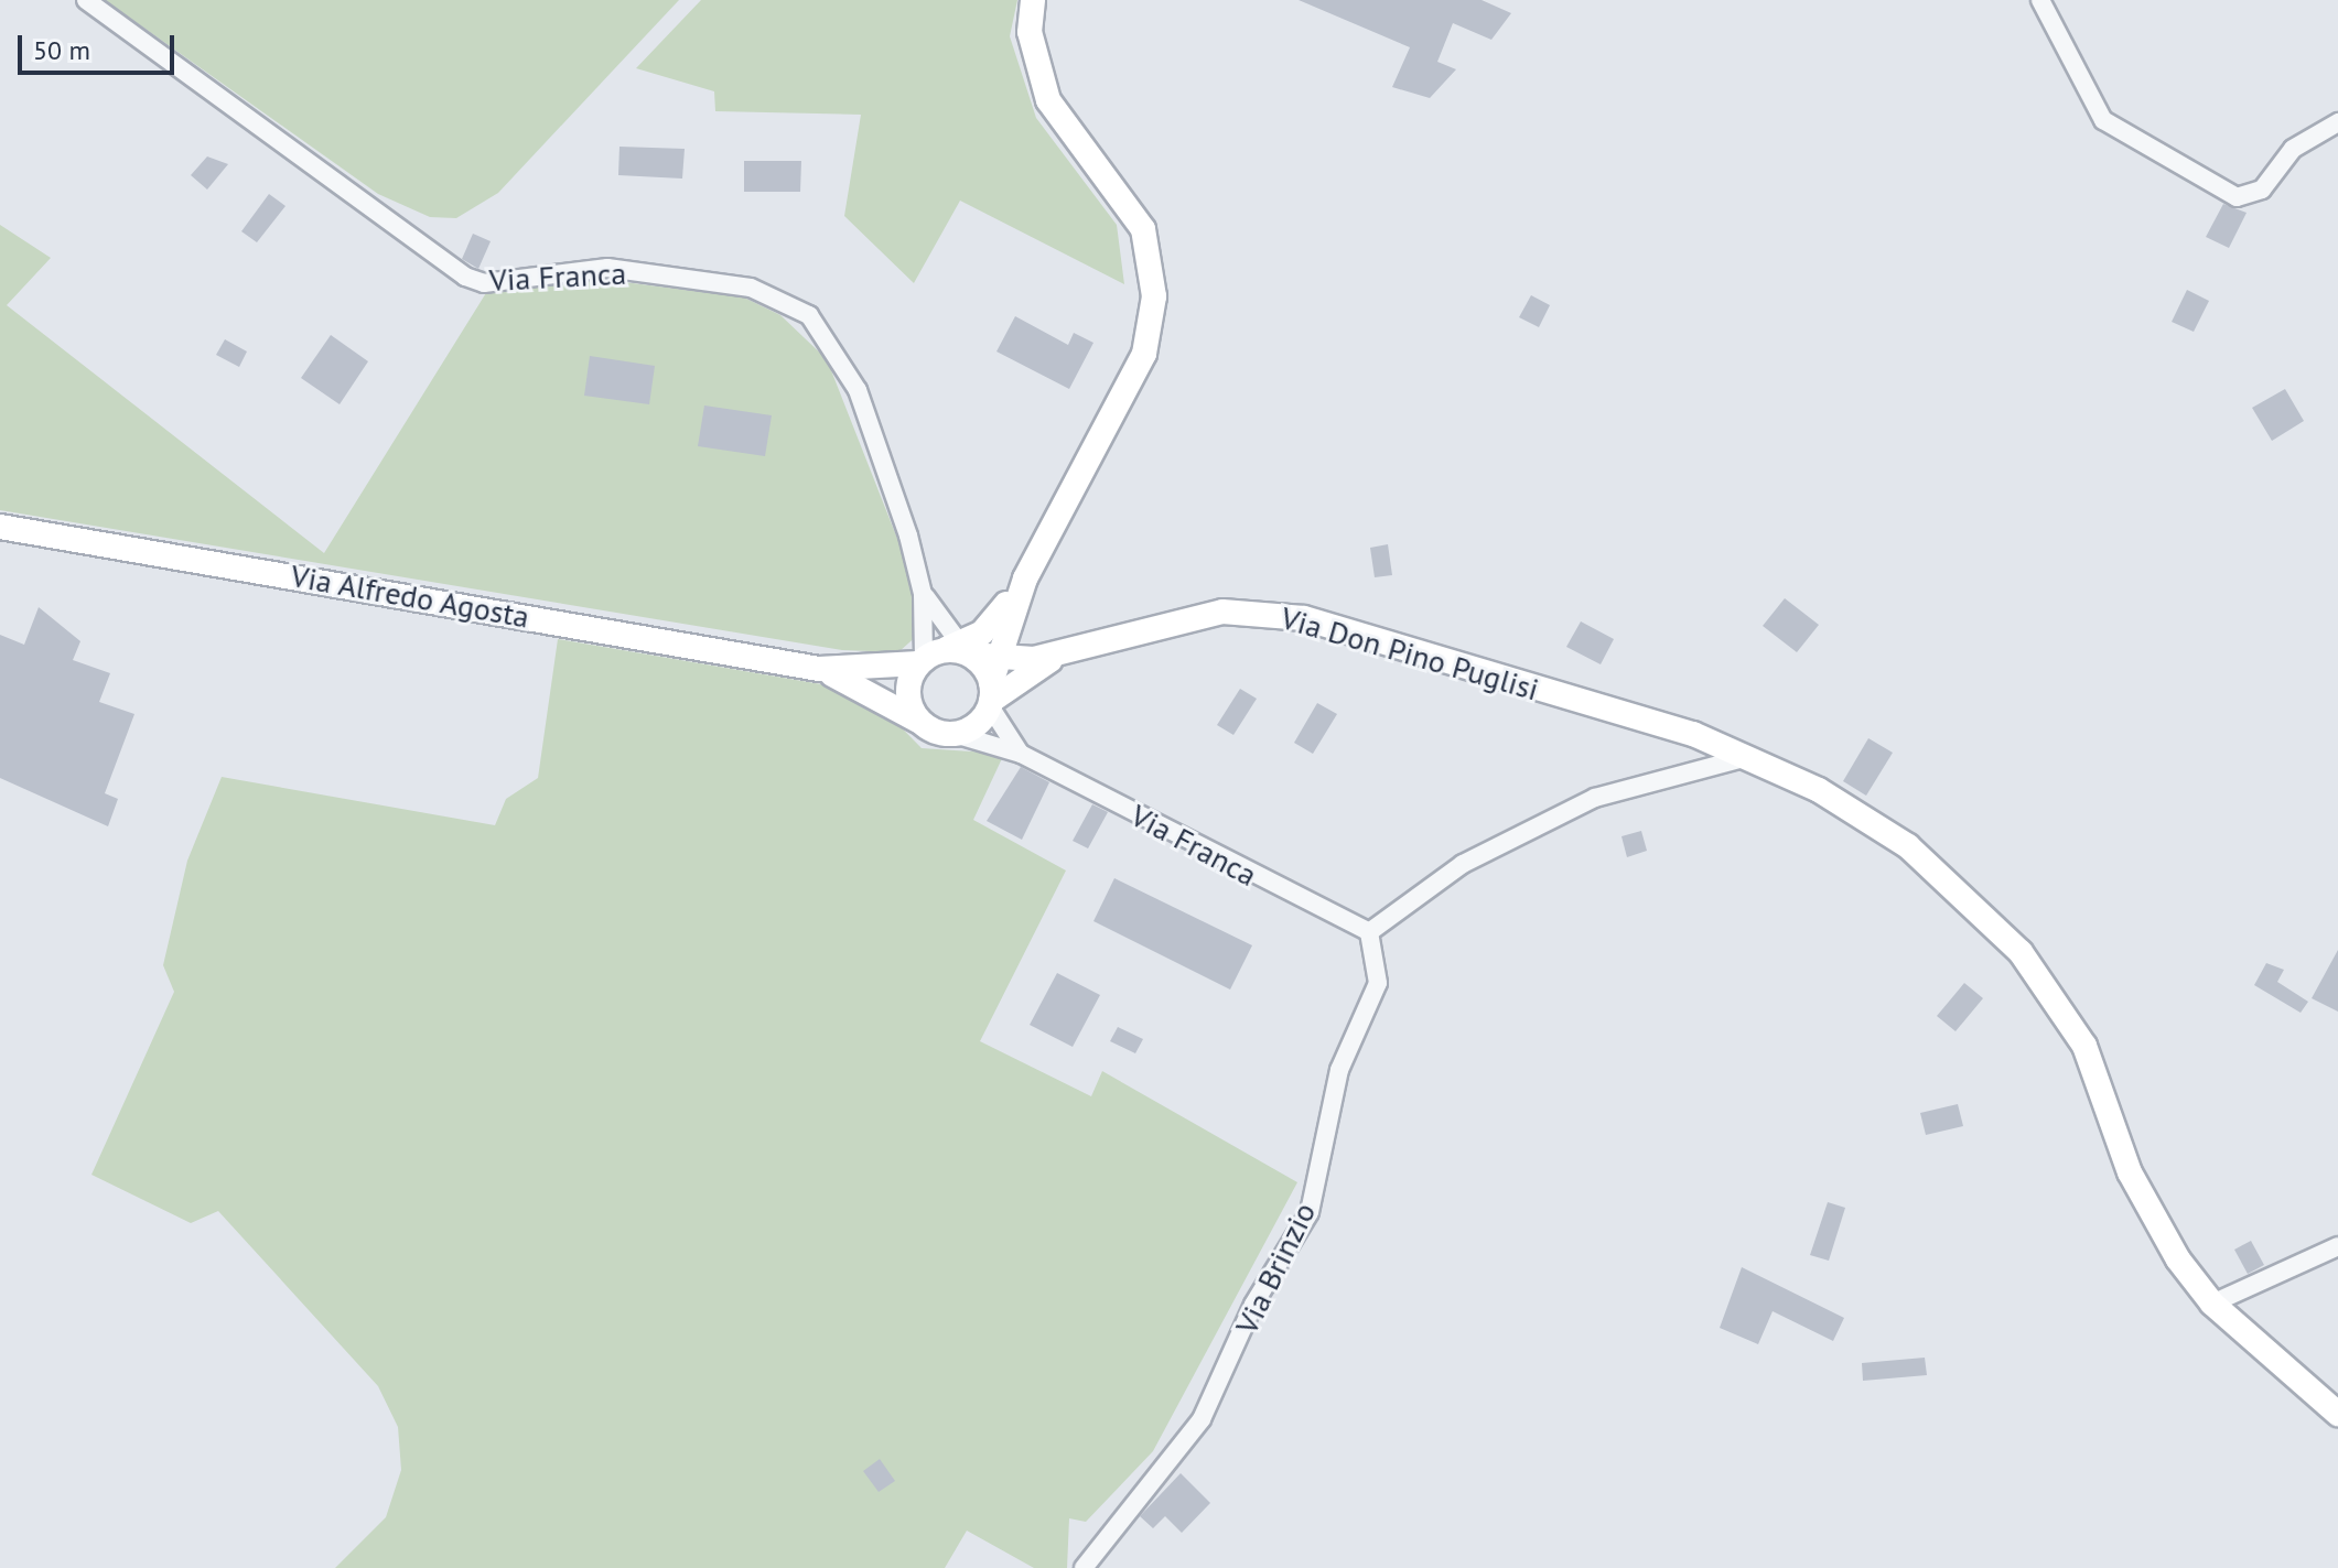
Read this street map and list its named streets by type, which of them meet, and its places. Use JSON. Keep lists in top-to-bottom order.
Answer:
{
  "streets": {
    "street": [
      "Via Franca",
      "Via Alfredo Agosta",
      "Via Don Pino Puglisi",
      "Via Brinzio"
    ]
  },
  "crossings": [
    ["Via Franca", "Via Alfredo Agosta"],
    ["Via Franca", "Via Brinzio"],
    ["Via Alfredo Agosta", "Via Don Pino Puglisi"]
  ],
  "scale_bar": "50 m"
}
